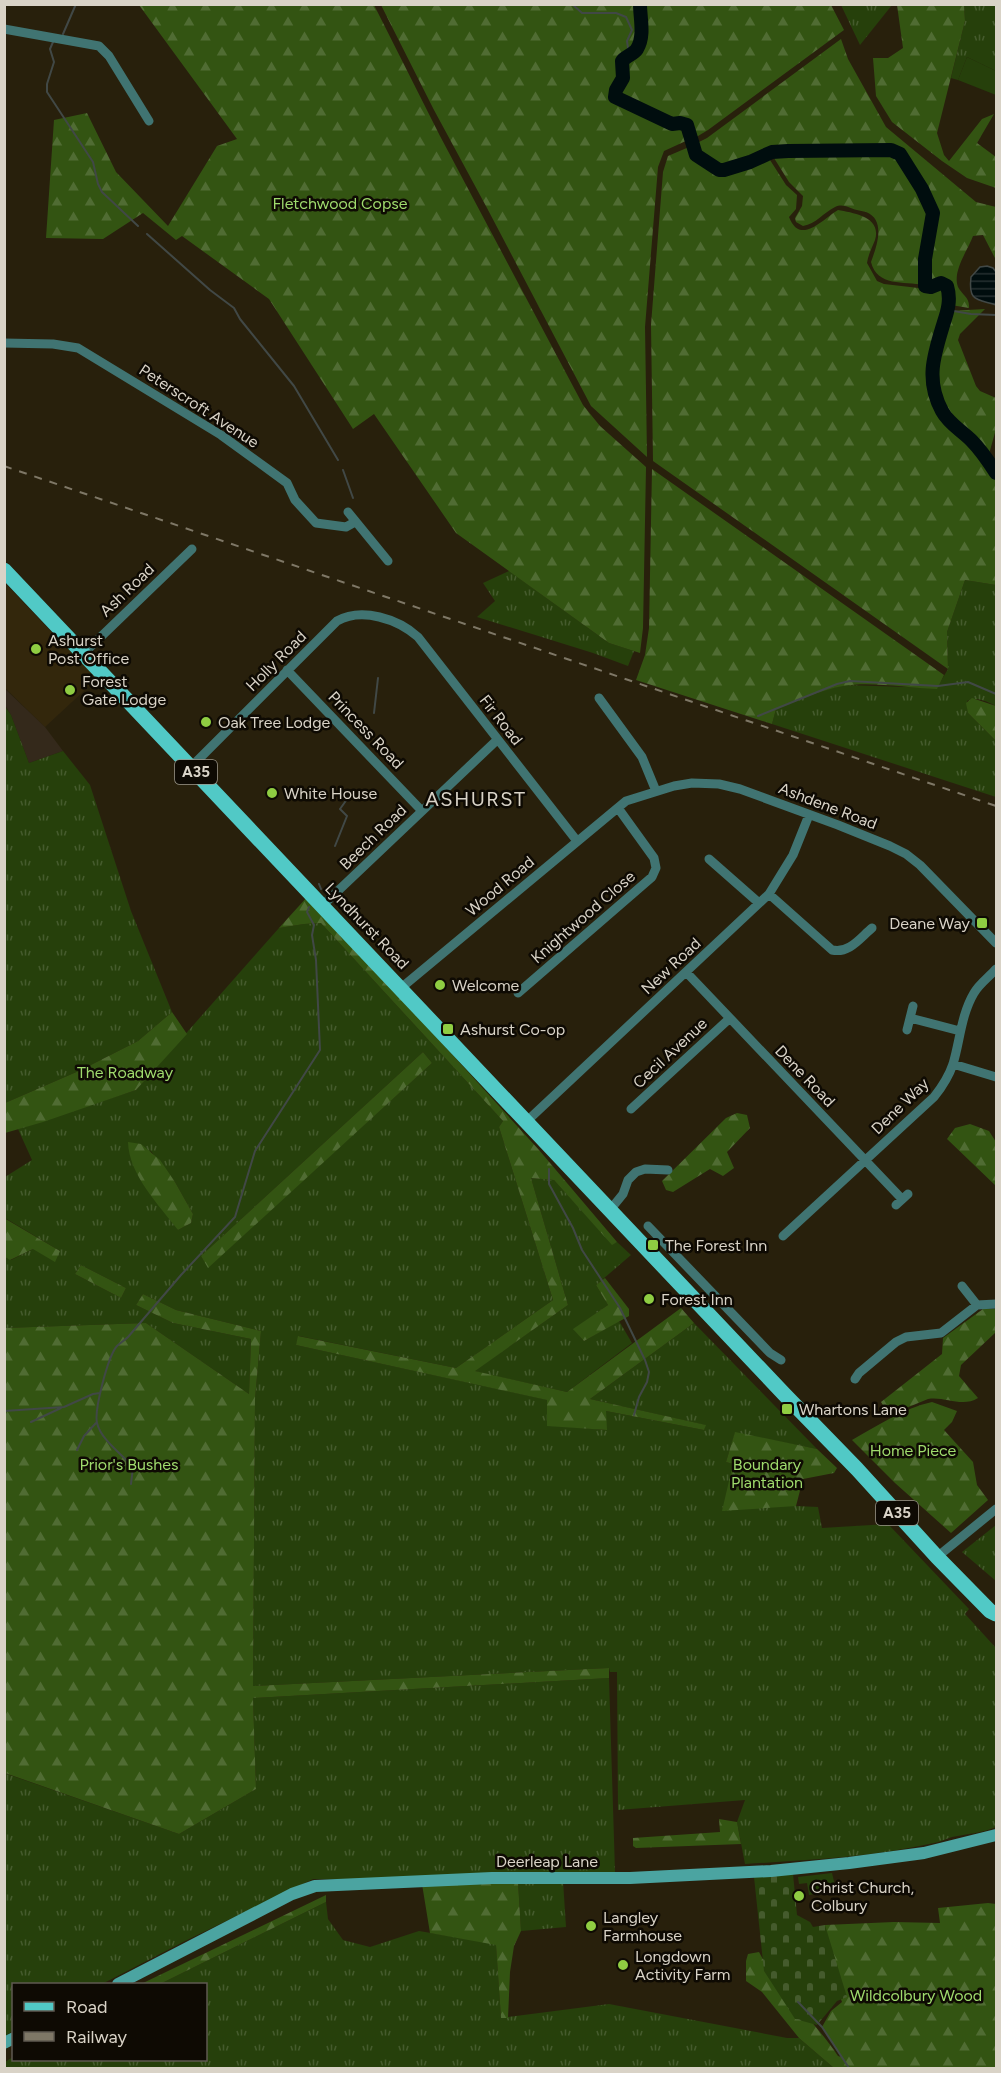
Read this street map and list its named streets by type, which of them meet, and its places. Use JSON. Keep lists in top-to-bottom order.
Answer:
{
  "streets": {
    "main road": ["A35", "Lyndhurst Road"],
    "street": [
      "Peterscroft Avenue",
      "Ash Road",
      "Holly Road",
      "Fir Road",
      "Princess Road",
      "Ashdene Road",
      "Beech Road",
      "Wood Road",
      "Knightwood Close",
      "New Road",
      "Cecil Avenue",
      "Dene Road",
      "Dene Way",
      "Deerleap Lane"
    ]
  },
  "crossings": [
    ["Ash Road", "Lyndhurst Road"],
    ["Holly Road", "Fir Road"],
    ["Holly Road", "Princess Road"],
    ["Holly Road", "Lyndhurst Road"],
    ["Fir Road", "Beech Road"],
    ["Fir Road", "Wood Road"],
    ["Princess Road", "Beech Road"],
    ["A35", "Lyndhurst Road"],
    ["Ashdene Road", "Wood Road"],
    ["Ashdene Road", "Knightwood Close"],
    ["Ashdene Road", "New Road"],
    ["Beech Road", "Lyndhurst Road"],
    ["Wood Road", "Knightwood Close"],
    ["Wood Road", "Lyndhurst Road"],
    ["Lyndhurst Road", "New Road"],
    ["New Road", "Dene Road"],
    ["Cecil Avenue", "Dene Road"],
    ["Dene Road", "Dene Way"]
  ],
  "districts": ["ASHURST"],
  "parks": [
    "Fletchwood Copse",
    "The Roadway",
    "Home Piece",
    "Prior's Bushes",
    "Boundary Plantation",
    "Wildcolbury Wood"
  ],
  "places": {
    "other": [
      "Ashurst Post Office",
      "Forest Gate Lodge",
      "Oak Tree Lodge",
      "White House",
      "Welcome",
      "Forest Inn",
      "Christ Church, Colbury",
      "Langley Farmhouse",
      "Longdown Activity Farm"
    ],
    "transit": [
      "Deane Way",
      "Ashurst Co-op",
      "The Forest Inn",
      "Whartons Lane"
    ]
  },
  "legend": ["Road", "Railway"]
}
